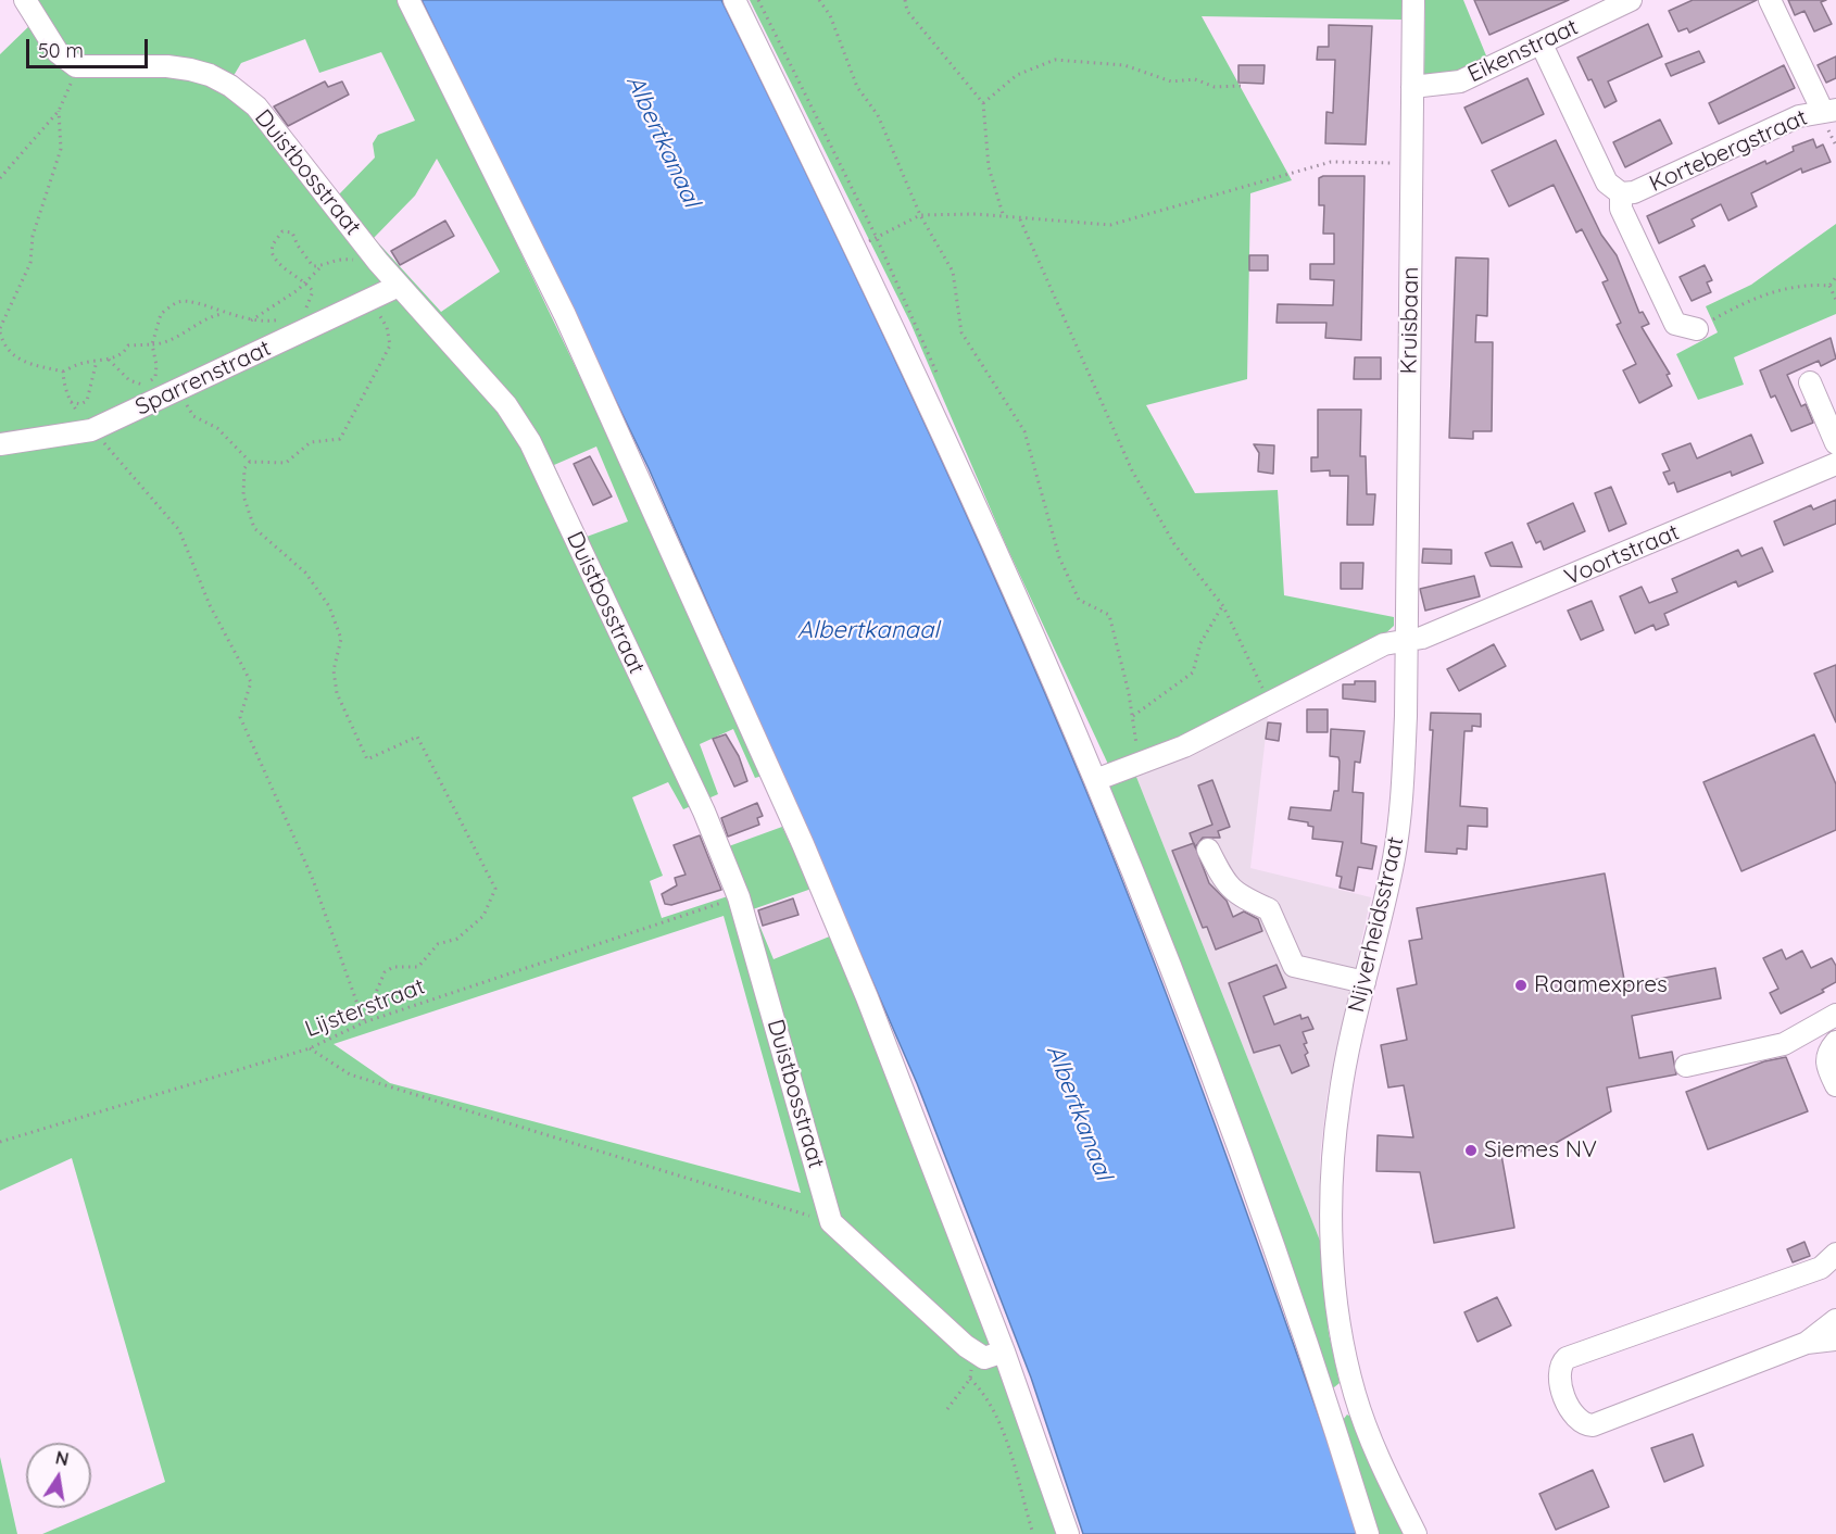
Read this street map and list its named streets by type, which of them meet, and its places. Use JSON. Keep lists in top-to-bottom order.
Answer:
{
  "streets": {
    "street": [
      "Eikenstraat",
      "Kortebergstraat",
      "Duistbosstraat",
      "Kruisbaan",
      "Sparrenstraat",
      "Voortstraat",
      "Nijverheidsstraat"
    ],
    "path": ["Lijsterstraat"]
  },
  "crossings": [
    ["Eikenstraat", "Kortebergstraat"],
    ["Eikenstraat", "Kruisbaan"],
    ["Duistbosstraat", "Sparrenstraat"],
    ["Duistbosstraat", "Lijsterstraat"],
    ["Kruisbaan", "Voortstraat"],
    ["Kruisbaan", "Nijverheidsstraat"],
    ["Voortstraat", "Nijverheidsstraat"]
  ],
  "water": ["Albertkanaal"],
  "places": ["Raamexpres", "Siemes NV"],
  "scale_bar": "50 m",
  "north": "top"
}
